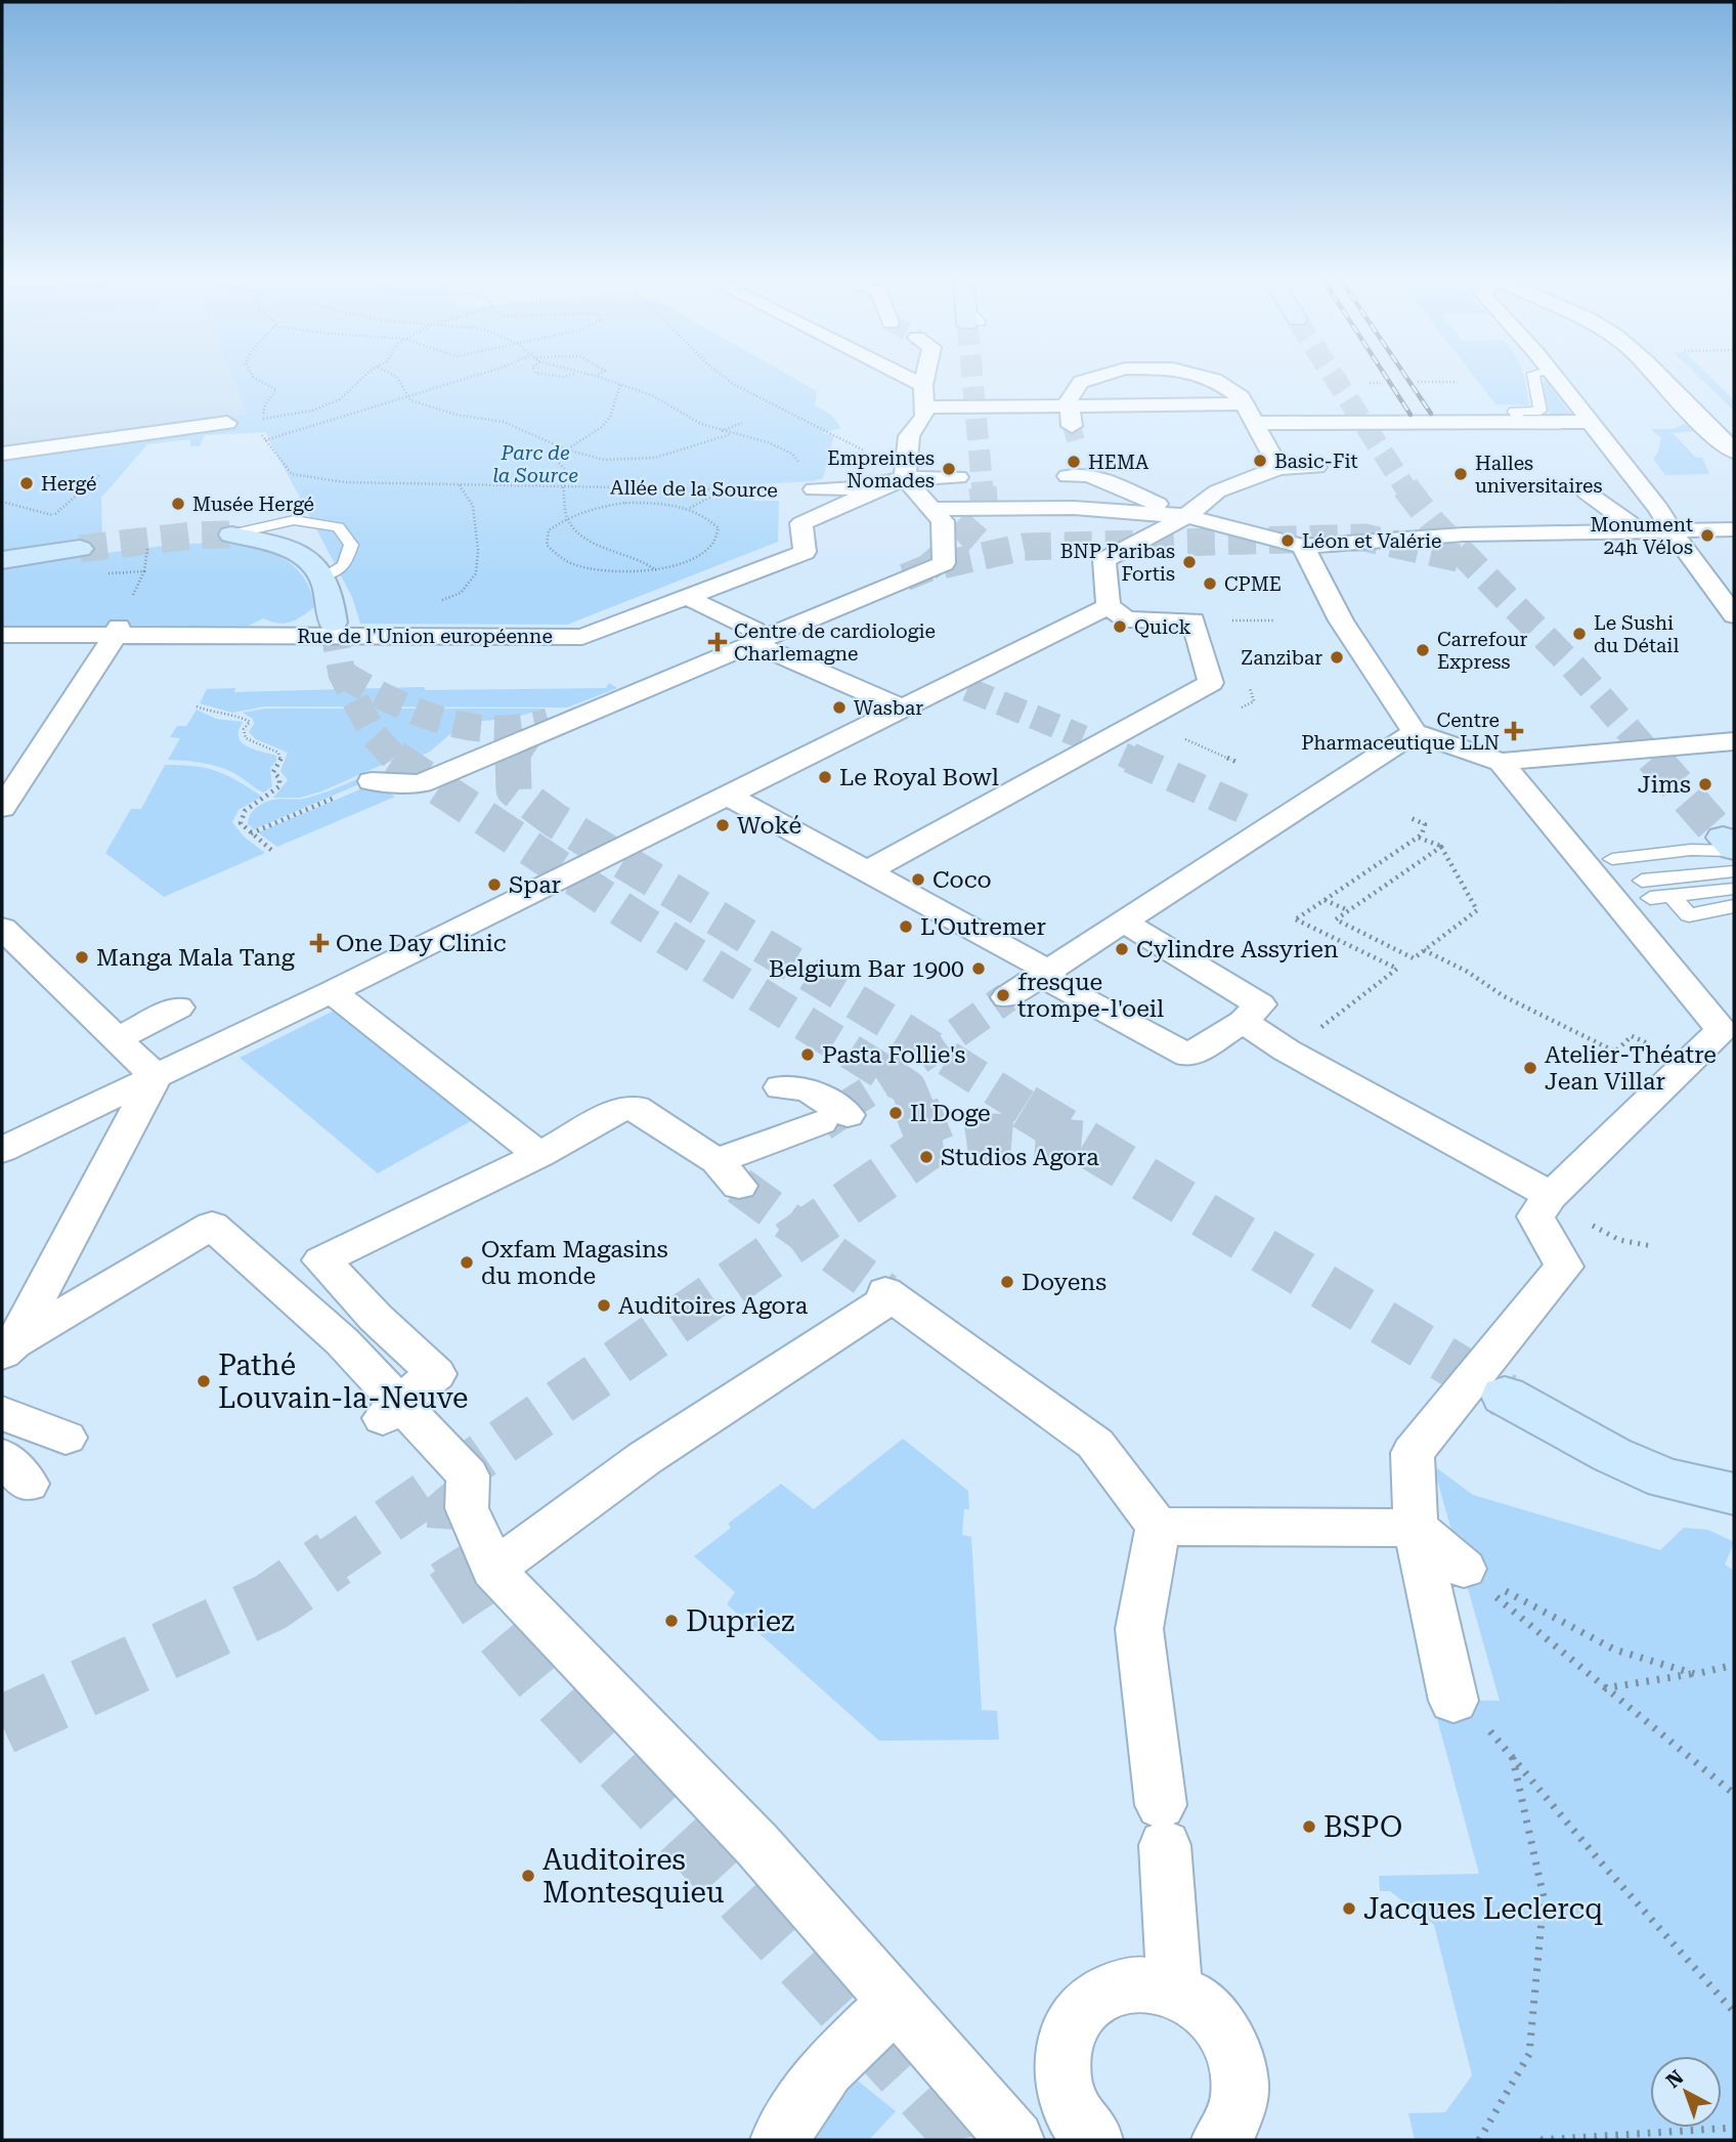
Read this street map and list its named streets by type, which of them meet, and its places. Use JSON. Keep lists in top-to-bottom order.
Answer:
{
  "streets": {
    "street": ["Rue de l'Union européenne"],
    "path": ["Allée de la Source"]
  },
  "parks": ["Parc de la Source"],
  "places": {
    "other": [
      "Basic-Fit",
      "HEMA",
      "Empreintes Nomades",
      "Halles universitaires",
      "Hergé",
      "Musée Hergé",
      "Monument 24h Vélos",
      "Léon et Valérie",
      "BNP Paribas Fortis",
      "CPME",
      "Quick",
      "Le Sushi du Détail",
      "Carrefour Express",
      "Zanzibar",
      "Wasbar",
      "Le Royal Bowl",
      "Jims",
      "Woké",
      "Coco",
      "Spar",
      "L'Outremer",
      "Cylindre Assyrien",
      "Manga Mala Tang",
      "Belgium Bar 1900",
      "fresque trompe-l'oeil",
      "Pasta Follie's",
      "Atelier-Théatre Jean Villar",
      "Il Doge",
      "Studios Agora",
      "Oxfam Magasins du monde",
      "Doyens",
      "Auditoires Agora",
      "Pathé Louvain-la-Neuve",
      "Dupriez",
      "BSPO",
      "Auditoires Montesquieu",
      "Jacques Leclercq"
    ],
    "health": ["Centre de cardiologie Charlemagne", "Centre Pharmaceutique LLN", "One Day Clinic"]
  },
  "north": "top left"
}
